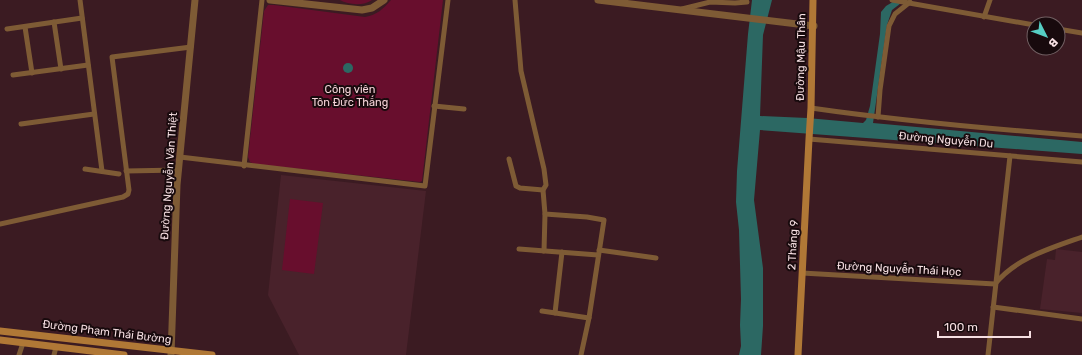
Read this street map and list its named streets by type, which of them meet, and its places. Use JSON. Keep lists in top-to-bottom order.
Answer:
{
  "streets": {
    "main road": ["Đường Mậu Thân", "2 Tháng 9", "Đường Phạm Thái Bường"],
    "street": ["Đường Nguyễn Du", "Đường Nguyễn Văn Thiệt", "Đường Nguyễn Thái Học"]
  },
  "crossings": [
    ["Đường Mậu Thân", "Đường Nguyễn Du"],
    ["Đường Mậu Thân", "2 Tháng 9"],
    ["Đường Nguyễn Du", "2 Tháng 9"],
    ["Đường Nguyễn Văn Thiệt", "Đường Phạm Thái Bường"],
    ["2 Tháng 9", "Đường Nguyễn Thái Học"]
  ],
  "parks": ["Công viên Tôn Đức Thắng"],
  "scale_bar": "100 m",
  "north": "bottom right"
}
